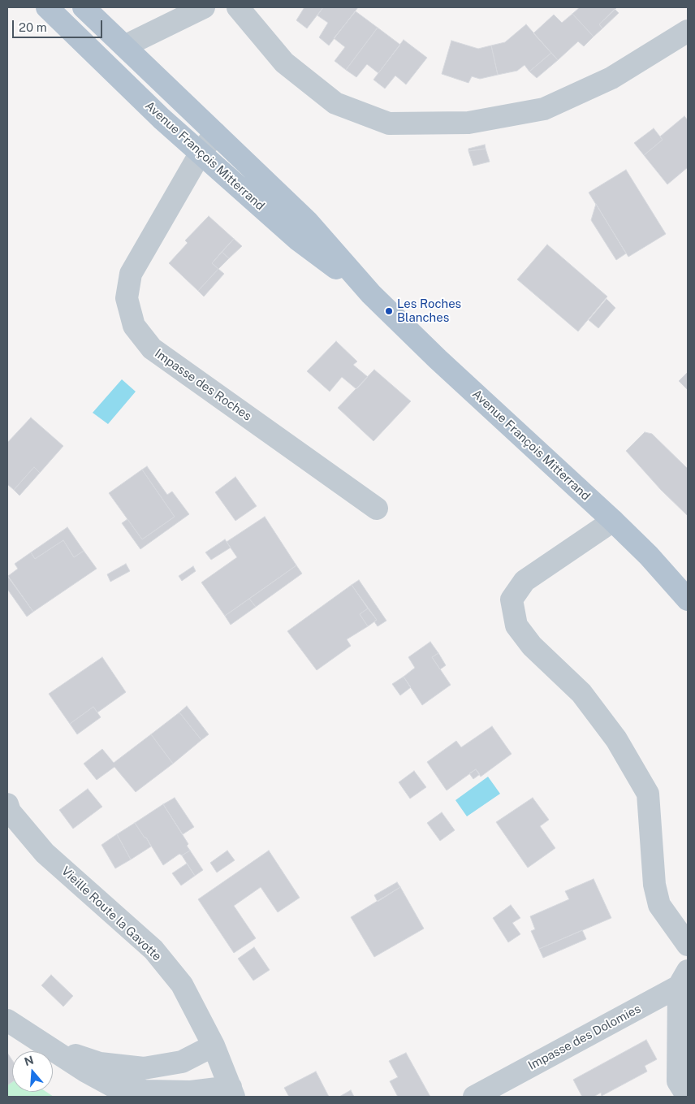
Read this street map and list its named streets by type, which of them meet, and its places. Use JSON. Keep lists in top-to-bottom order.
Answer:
{
  "streets": {
    "main road": ["Avenue François Mitterrand"],
    "street": ["Impasse des Roches", "Vieille Route la Gavotte", "Impasse des Dolomies"]
  },
  "crossings": [
    ["Avenue François Mitterrand", "Impasse des Roches"]
  ],
  "places": ["Les Roches Blanches"],
  "scale_bar": "20 m",
  "north": "top"
}
